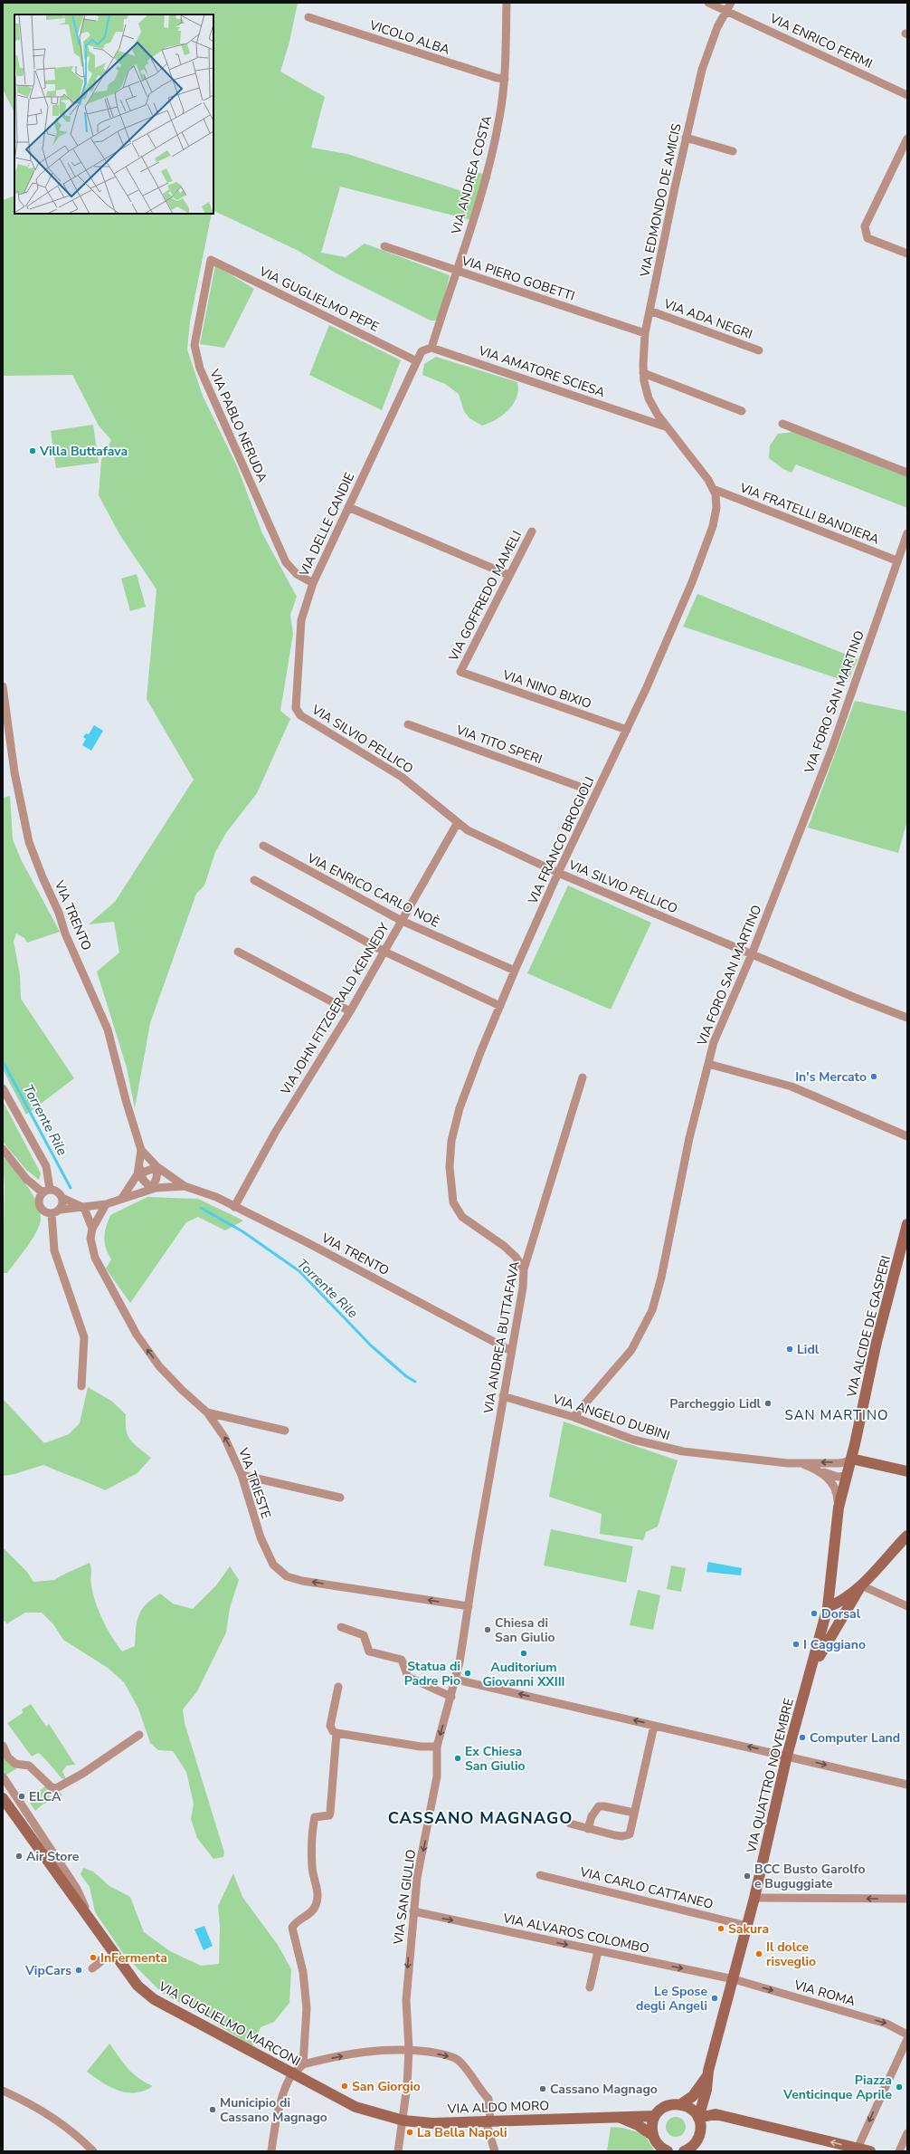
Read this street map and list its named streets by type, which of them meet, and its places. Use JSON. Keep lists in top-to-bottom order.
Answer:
{
  "streets": {
    "main road": [
      "VIA ALCIDE DE GASPERI",
      "VIA QUATTRO NOVEMBRE",
      "VIA GUGLIELMO MARCONI",
      "VIA ALDO MORO"
    ],
    "street": [
      "VICOLO ALBA",
      "VIA ENRICO FERMI",
      "VIA ANDREA COSTA",
      "VIA EDMONDO DE AMICIS",
      "VIA PIERO GOBETTI",
      "VIA GUGLIELMO PEPE",
      "VIA ADA NEGRI",
      "VIA AMATORE SCIESA",
      "VIA PABLO NERUDA",
      "VIA FRATELLI BANDIERA",
      "VIA DELLE CANDIE",
      "VIA GOFFREDO MAMELI",
      "VIA NINO BIXIO",
      "VIA FORO SAN MARTINO",
      "VIA SILVIO PELLICO",
      "VIA TITO SPERI",
      "VIA FRANCO BROGIOLI",
      "VIA ENRICO CARLO NOÈ",
      "VIA TRENTO",
      "VIA JOHN FITZGERALD KENNEDY",
      "VIA ANDREA BUTTAFAVA",
      "VIA ANGELO DUBINI",
      "VIA TRIESTE",
      "VIA CARLO CATTANEO",
      "VIA SAN GIULIO",
      "VIA ALVAROS COLOMBO",
      "VIA ROMA"
    ]
  },
  "crossings": [
    ["VICOLO ALBA", "VIA ANDREA COSTA"],
    ["VIA ENRICO FERMI", "VIA EDMONDO DE AMICIS"],
    ["VIA ANDREA COSTA", "VIA PIERO GOBETTI"],
    ["VIA ANDREA COSTA", "VIA AMATORE SCIESA"],
    ["VIA EDMONDO DE AMICIS", "VIA PIERO GOBETTI"],
    ["VIA EDMONDO DE AMICIS", "VIA ADA NEGRI"],
    ["VIA EDMONDO DE AMICIS", "VIA FRANCO BROGIOLI"],
    ["VIA GUGLIELMO PEPE", "VIA PABLO NERUDA"],
    ["VIA GUGLIELMO PEPE", "VIA DELLE CANDIE"],
    ["VIA AMATORE SCIESA", "VIA FRANCO BROGIOLI"],
    ["VIA PABLO NERUDA", "VIA DELLE CANDIE"],
    ["VIA FRATELLI BANDIERA", "VIA FORO SAN MARTINO"],
    ["VIA FRATELLI BANDIERA", "VIA FRANCO BROGIOLI"],
    ["VIA DELLE CANDIE", "VIA SILVIO PELLICO"],
    ["VIA GOFFREDO MAMELI", "VIA NINO BIXIO"],
    ["VIA NINO BIXIO", "VIA FRANCO BROGIOLI"],
    ["VIA FORO SAN MARTINO", "VIA SILVIO PELLICO"],
    ["VIA FORO SAN MARTINO", "VIA ANGELO DUBINI"],
    ["VIA SILVIO PELLICO", "VIA FRANCO BROGIOLI"],
    ["VIA SILVIO PELLICO", "VIA JOHN FITZGERALD KENNEDY"],
    ["VIA FRANCO BROGIOLI", "VIA ENRICO CARLO NOÈ"],
    ["VIA FRANCO BROGIOLI", "VIA ANDREA BUTTAFAVA"],
    ["VIA ENRICO CARLO NOÈ", "VIA JOHN FITZGERALD KENNEDY"],
    ["VIA TRENTO", "VIA JOHN FITZGERALD KENNEDY"],
    ["VIA TRENTO", "VIA ANDREA BUTTAFAVA"],
    ["VIA TRENTO", "VIA TRIESTE"],
    ["VIA ALCIDE DE GASPERI", "VIA ANGELO DUBINI"],
    ["VIA ALCIDE DE GASPERI", "VIA QUATTRO NOVEMBRE"],
    ["VIA ANDREA BUTTAFAVA", "VIA ANGELO DUBINI"],
    ["VIA ANDREA BUTTAFAVA", "VIA TRIESTE"],
    ["VIA ANDREA BUTTAFAVA", "VIA SAN GIULIO"],
    ["VIA TRIESTE", "VIA SAN GIULIO"],
    ["VIA QUATTRO NOVEMBRE", "VIA CARLO CATTANEO"],
    ["VIA QUATTRO NOVEMBRE", "VIA ALVAROS COLOMBO"],
    ["VIA QUATTRO NOVEMBRE", "VIA ROMA"],
    ["VIA QUATTRO NOVEMBRE", "VIA ALDO MORO"],
    ["VIA SAN GIULIO", "VIA ALVAROS COLOMBO"],
    ["VIA SAN GIULIO", "VIA GUGLIELMO MARCONI"],
    ["VIA SAN GIULIO", "VIA ALDO MORO"],
    ["VIA ALVAROS COLOMBO", "VIA ROMA"],
    ["VIA GUGLIELMO MARCONI", "VIA ALDO MORO"]
  ],
  "one_way": [
    "VIA TRIESTE",
    "VIA SAN GIULIO",
    "VIA ALVAROS COLOMBO",
    "VIA ROMA"
  ],
  "districts": ["SAN MARTINO", "CASSANO MAGNAGO"],
  "water": ["Torrente Rile"],
  "places": [
    "Villa Buttafava",
    "In's Mercato",
    "Lidl",
    "Parcheggio Lidl",
    "Dorsal",
    "Chiesa di San Giulio",
    "I Caggiano",
    "Auditorium Giovanni XXIII",
    "Statua di Padre Pio",
    "Computer Land",
    "Ex Chiesa San Giulio",
    "ELCA",
    "Air Store",
    "BCC Busto Garolfo e Buguggiate",
    "Sakura",
    "Il dolce risveglio",
    "InFermenta",
    "VipCars",
    "Le Spose degli Angeli",
    "San Giorgio",
    "Piazza Venticinque Aprile",
    "Cassano Magnago",
    "Municipio di Cassano Magnago",
    "La Bella Napoli"
  ]
}
